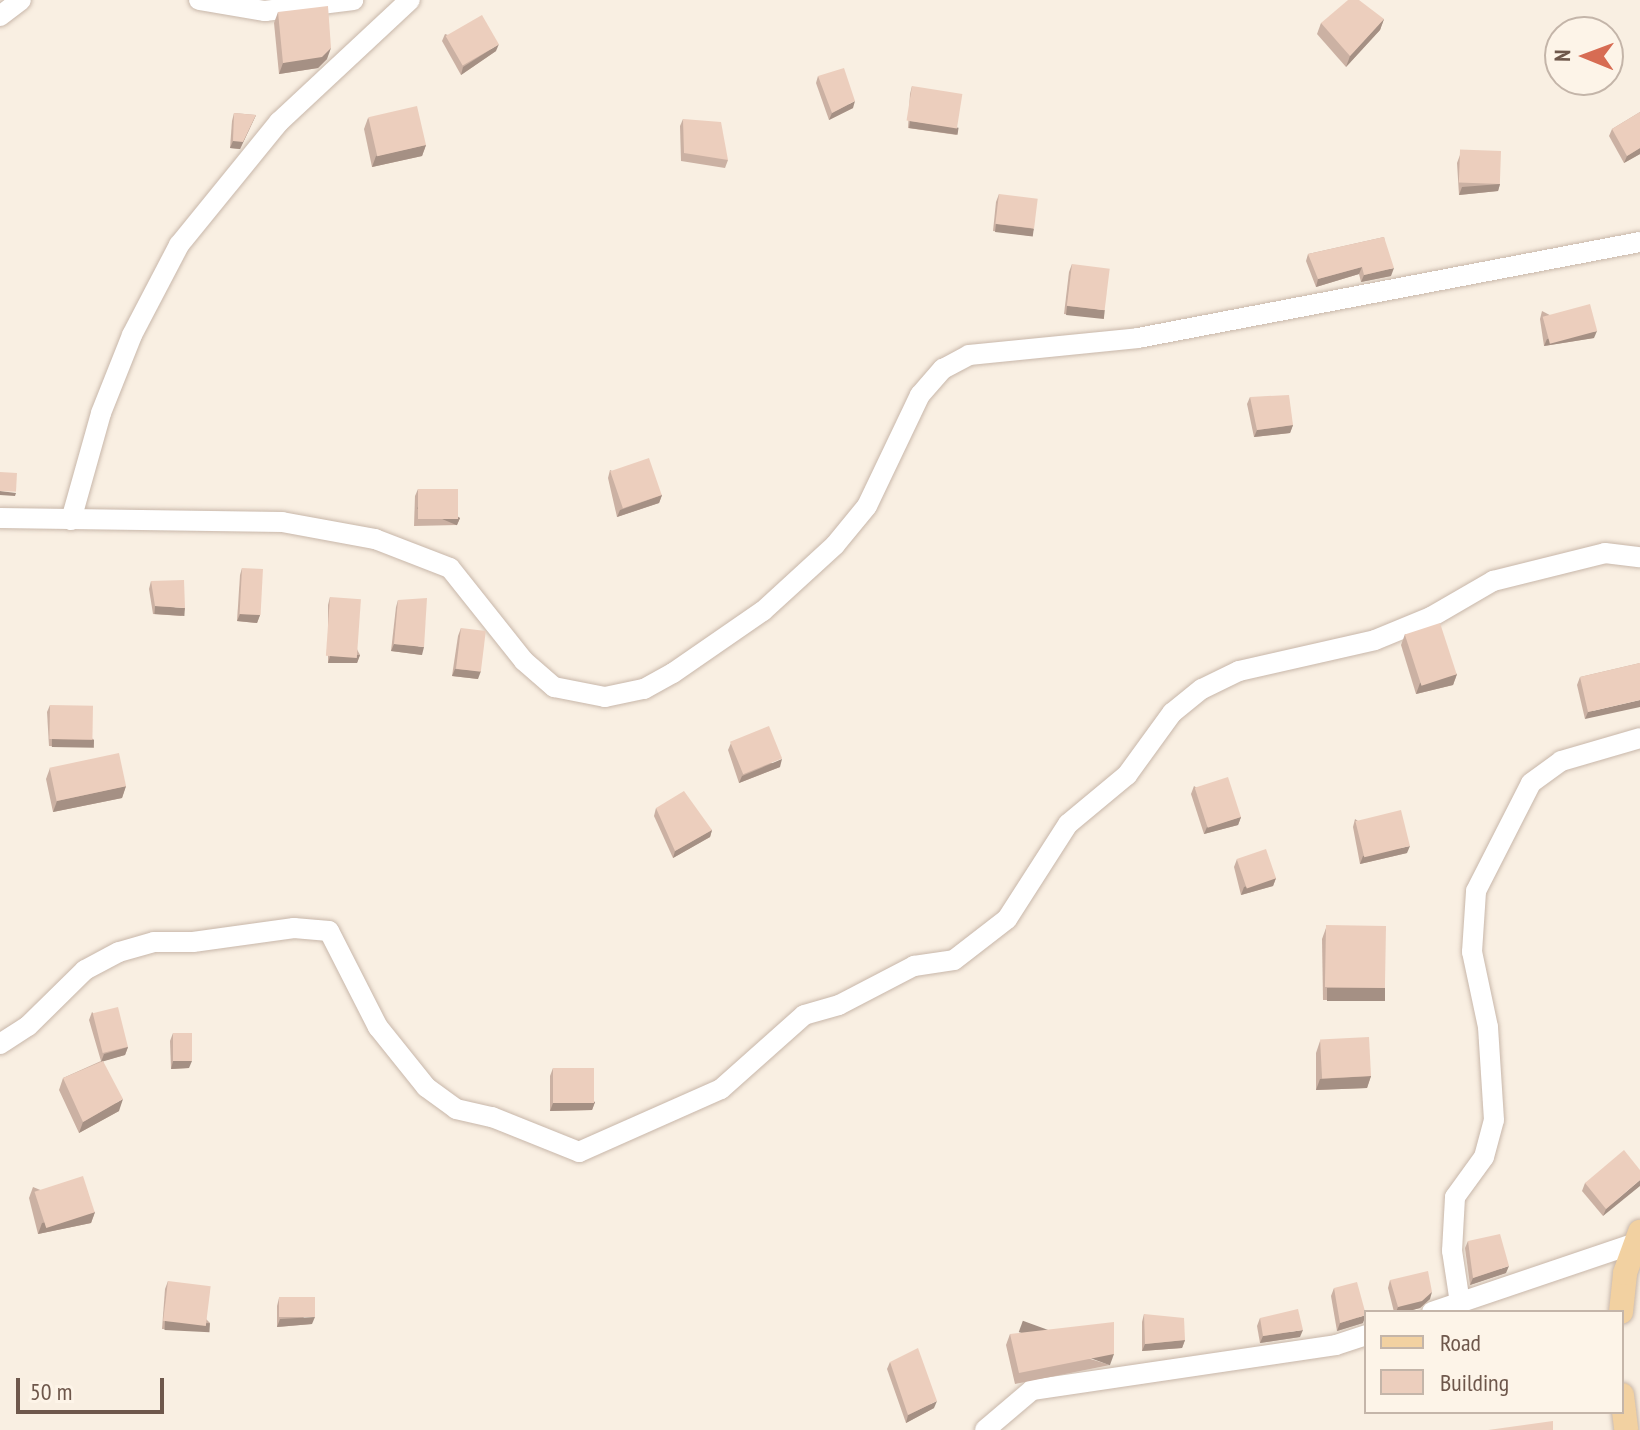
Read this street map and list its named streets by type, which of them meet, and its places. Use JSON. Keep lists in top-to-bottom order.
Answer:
{
  "legend": ["Road", "Building"],
  "scale_bar": "50 m",
  "north": "left"
}
